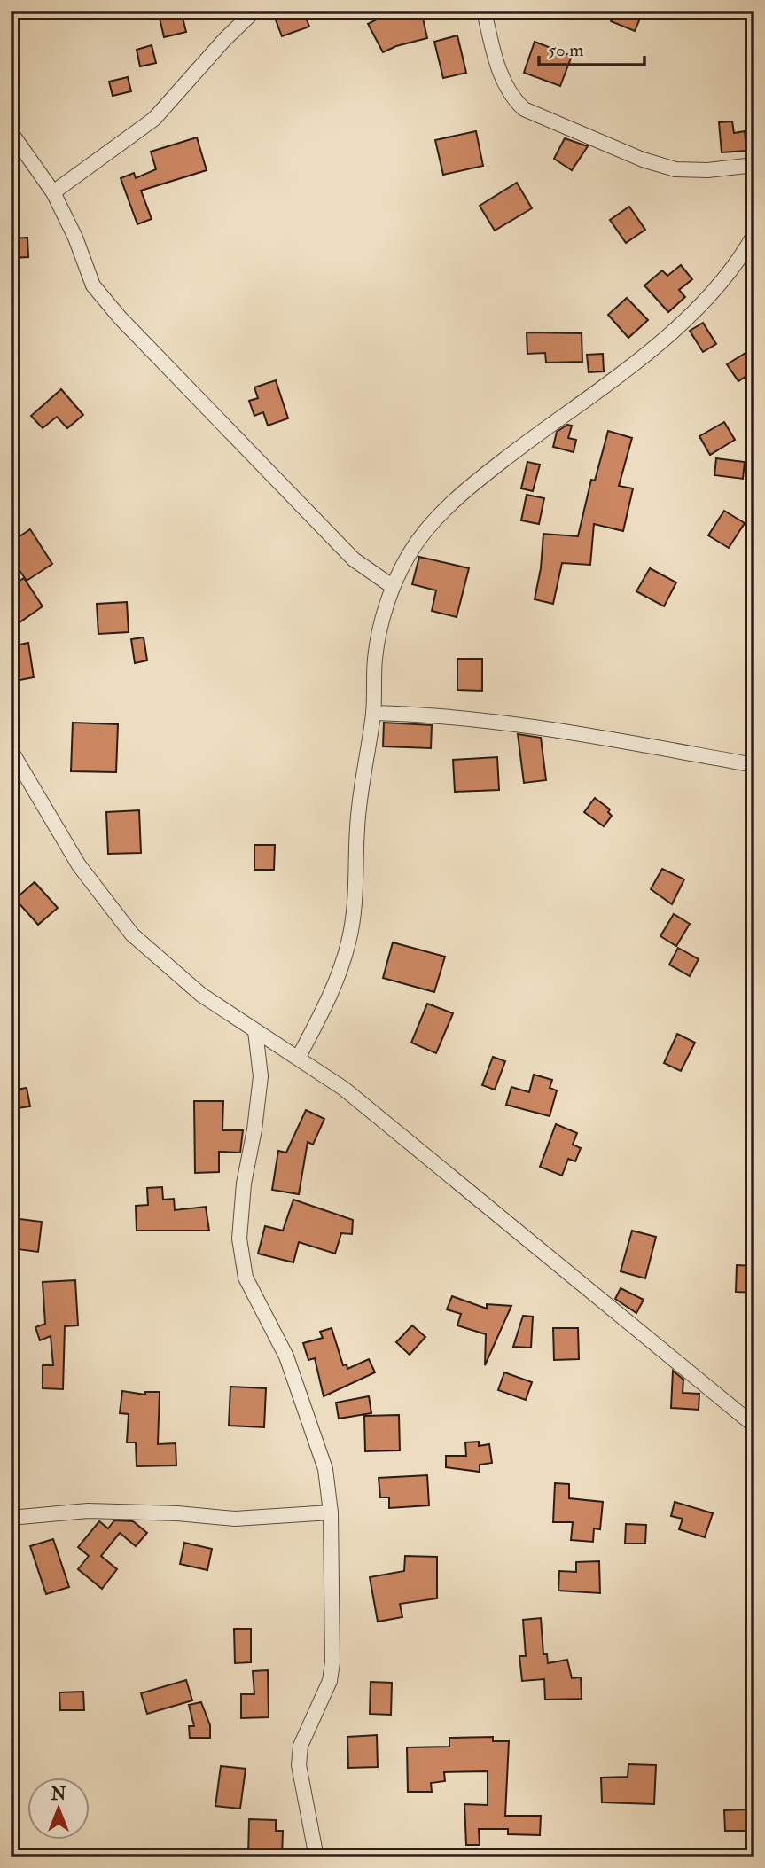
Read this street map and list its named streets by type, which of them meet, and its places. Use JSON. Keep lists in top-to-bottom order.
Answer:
{
  "scale_bar": "50 m",
  "north": "top"
}
